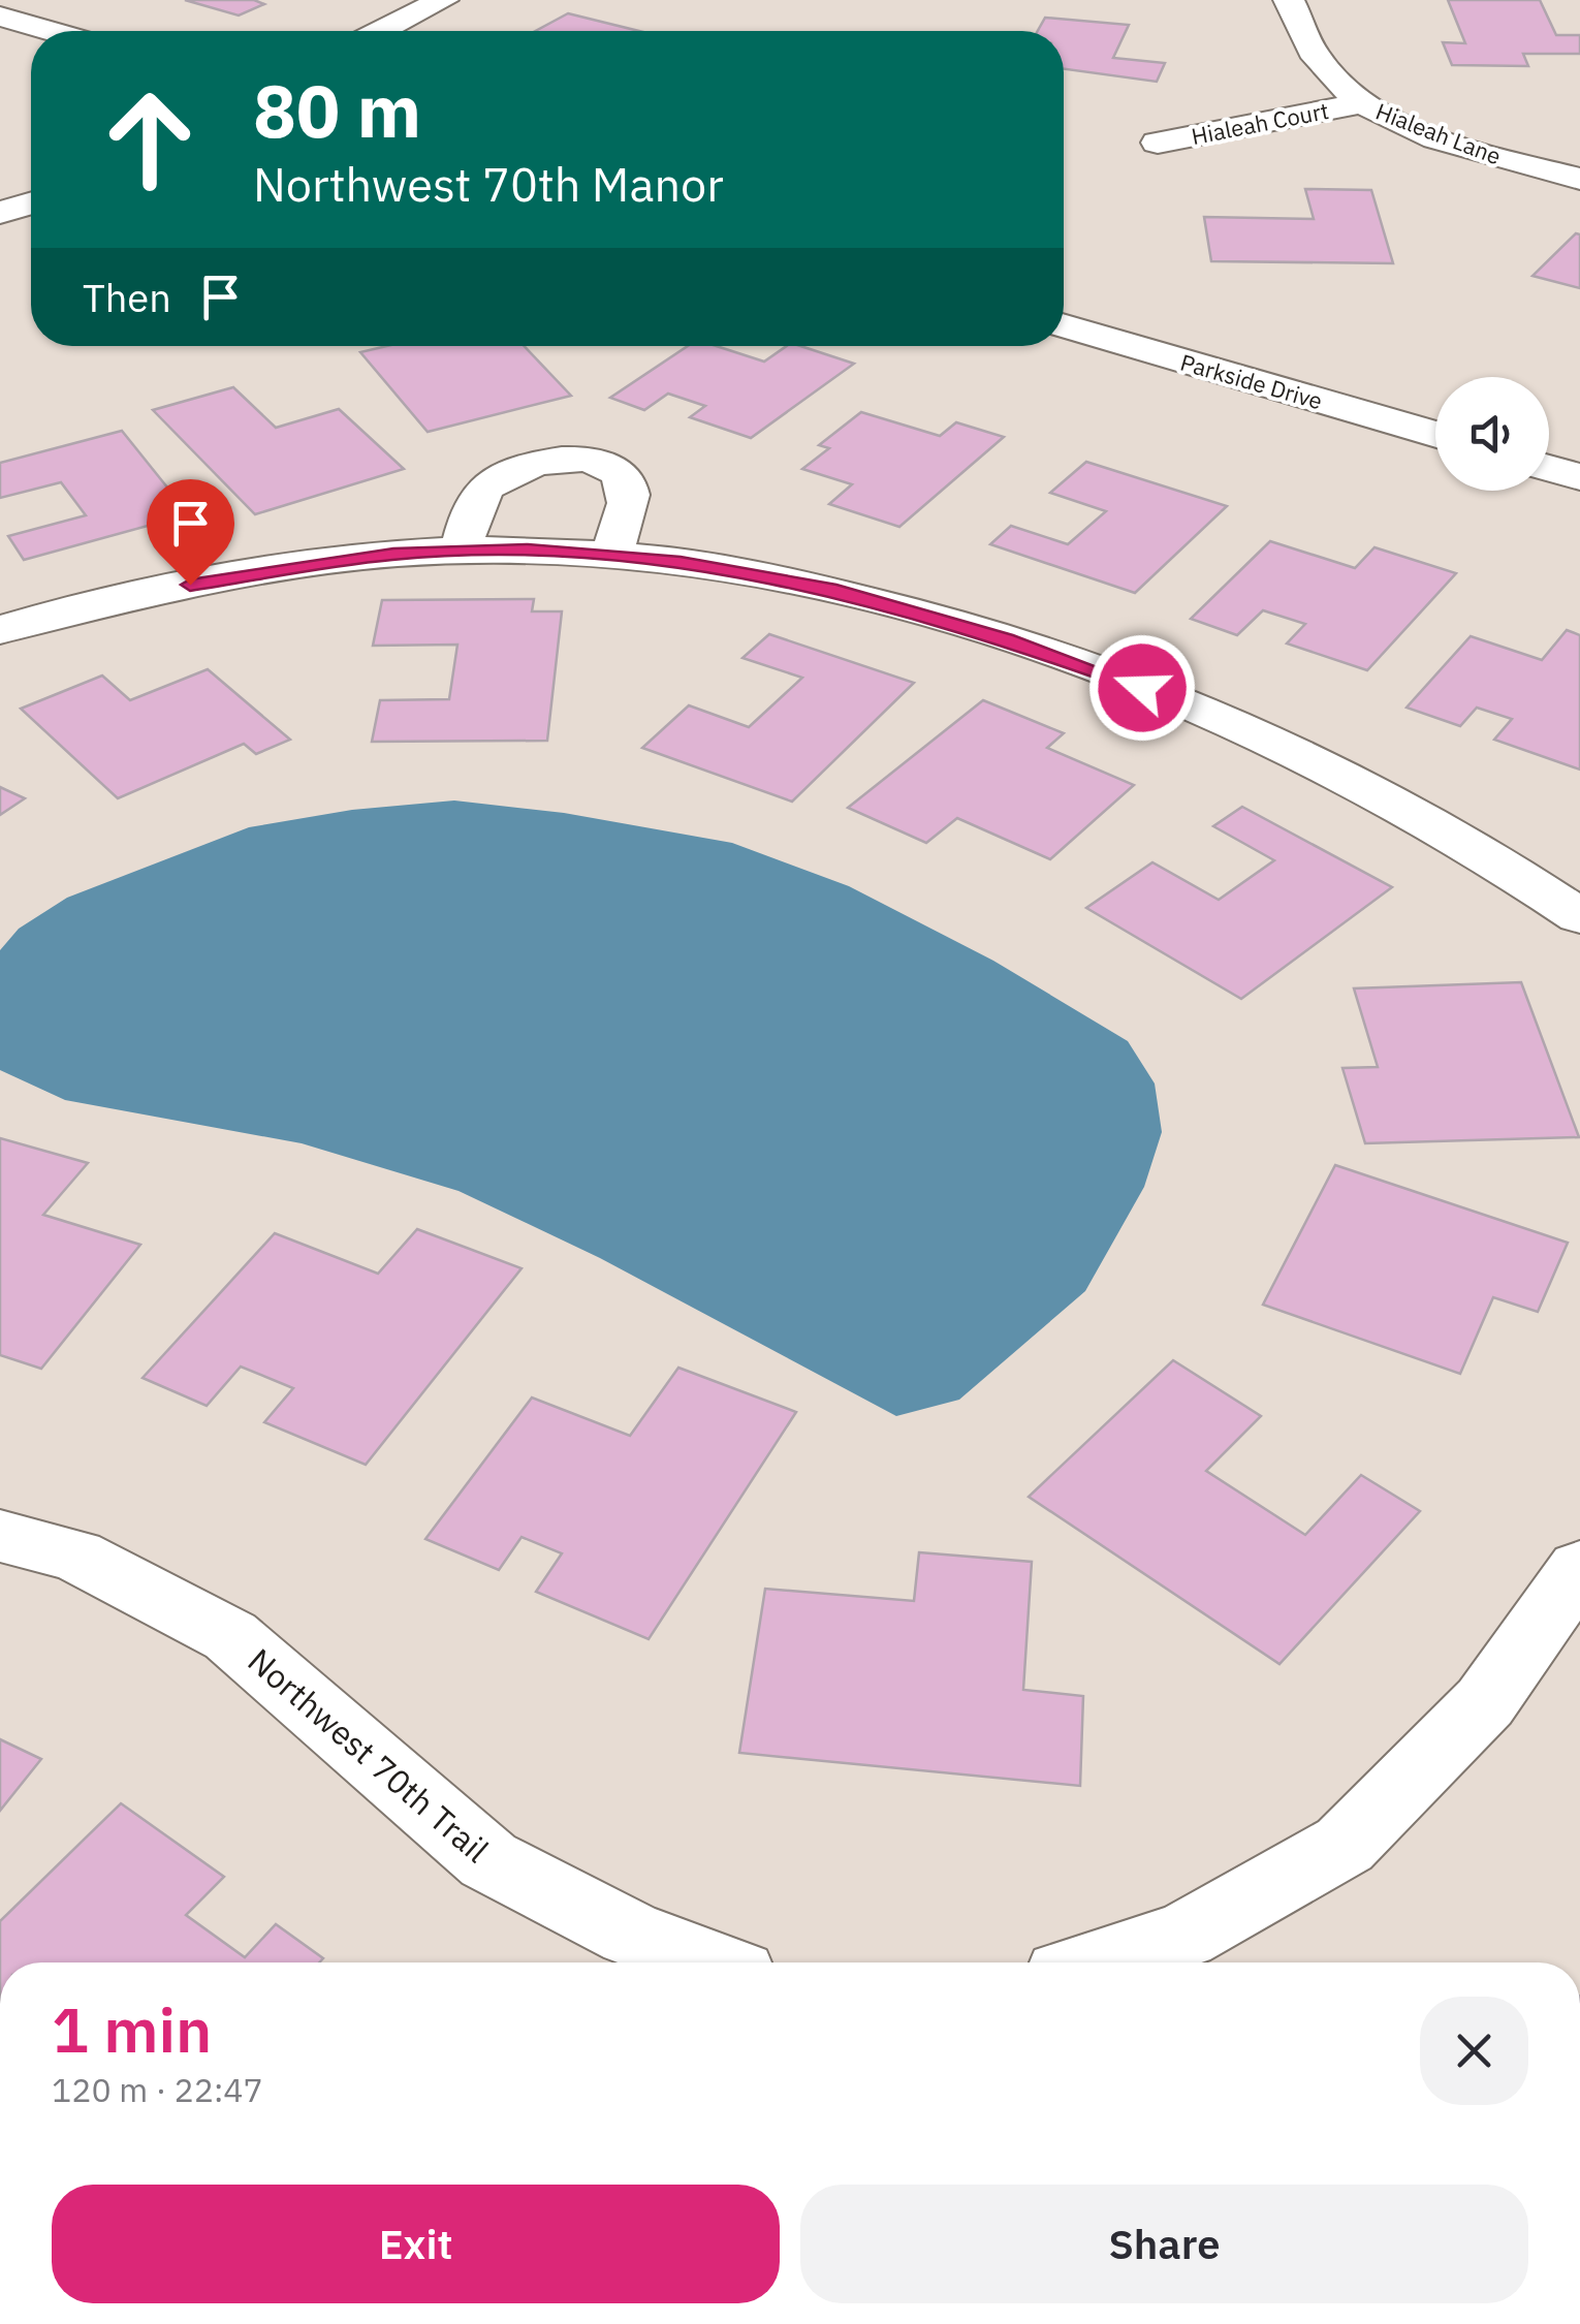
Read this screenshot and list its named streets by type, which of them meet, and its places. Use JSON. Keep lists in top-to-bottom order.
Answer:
{
  "streets": {
    "street": [
      "Hialeah Court",
      "Hialeah Lane",
      "Parkside Drive",
      "Northwest 70th Trail"
    ]
  },
  "crossings": [
    ["Hialeah Court", "Hialeah Lane"]
  ],
  "page": {
    "turn": ["80 m", "Northwest 70th Manor"],
    "then": "Then",
    "heading": ["1 min", "120 m · 22:47"],
    "buttons": ["Exit", "Share"]
  }
}
